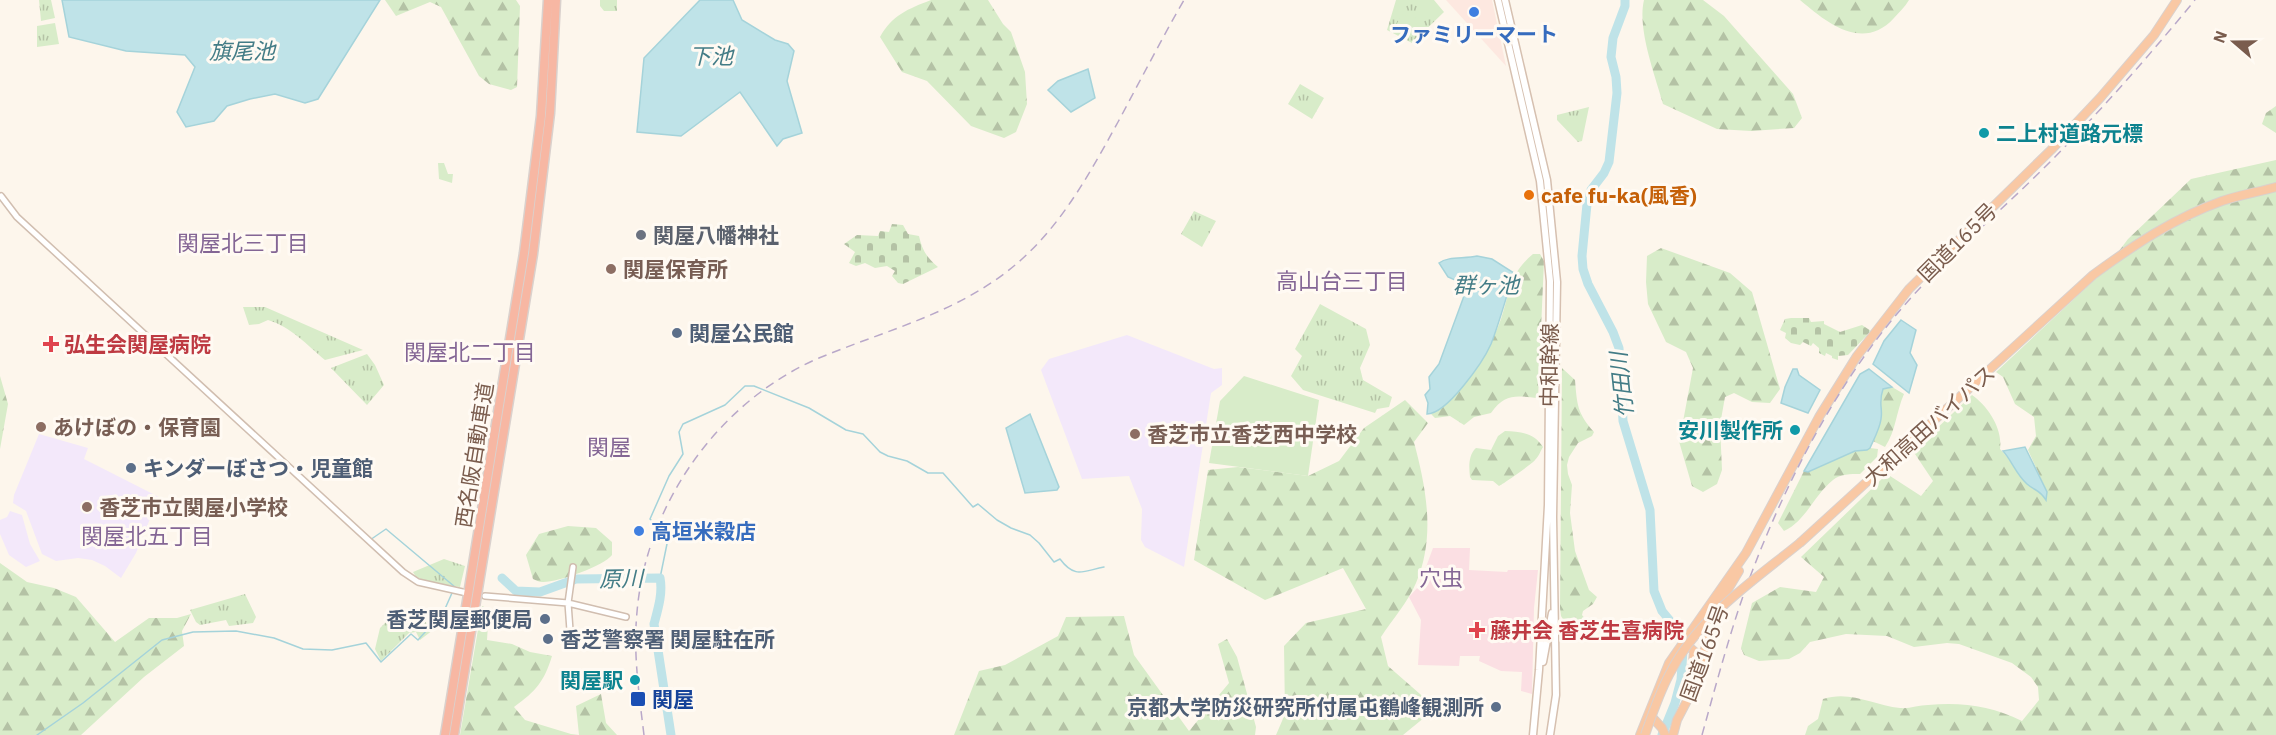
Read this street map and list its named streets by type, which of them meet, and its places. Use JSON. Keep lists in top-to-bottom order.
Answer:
{
  "streets": {
    "highway": ["国道165号", "大和高田バイパス", "西名阪自動車道"],
    "main road": ["中和幹線"]
  },
  "districts": [
    "関屋北三丁目",
    "高山台三丁目",
    "関屋北二丁目",
    "関屋",
    "関屋北五丁目",
    "穴虫"
  ],
  "water": [
    "旗尾池",
    "下池",
    "群ヶ池",
    "竹田川",
    "原川"
  ],
  "places": {
    "other": [
      "ファミリーマート",
      "二上村道路元標",
      "cafe fu-ka(風香)",
      "関屋八幡神社",
      "関屋保育所",
      "関屋公民館",
      "あけぼの・保育園",
      "安川製作所",
      "香芝市立香芝西中学校",
      "キンダーぼさつ・児童館",
      "香芝市立関屋小学校",
      "高垣米穀店",
      "香芝関屋郵便局",
      "香芝警察署 関屋駐在所",
      "関屋駅",
      "京都大学防災研究所付属屯鶴峰観測所"
    ],
    "health": ["弘生会関屋病院", "藤井会 香芝生喜病院"],
    "transit": ["関屋"]
  },
  "north": "left"
}
